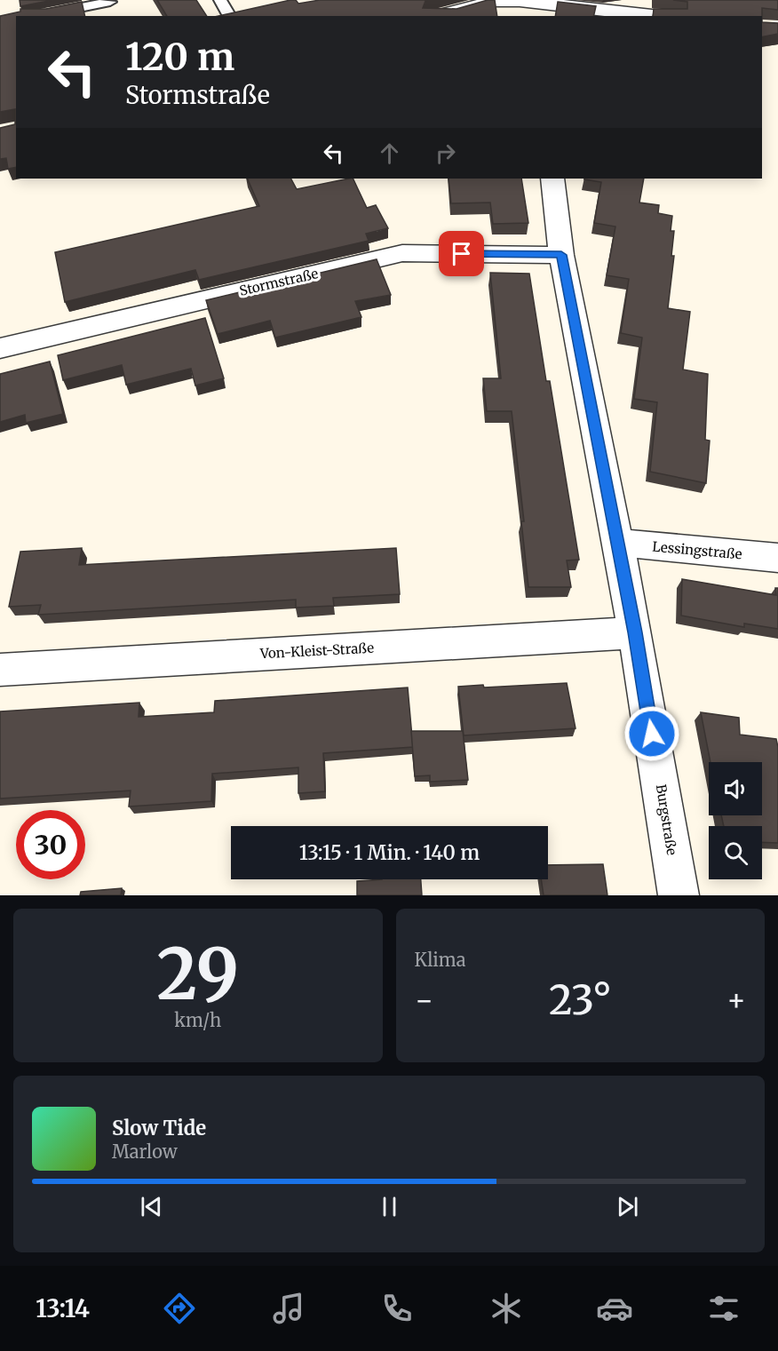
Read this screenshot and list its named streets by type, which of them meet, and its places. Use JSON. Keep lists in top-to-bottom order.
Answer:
{
  "streets": {
    "street": [
      "Stormstraße",
      "Lessingstraße",
      "Von-Kleist-Straße",
      "Burgstraße"
    ]
  },
  "crossings": [
    ["Stormstraße", "Burgstraße"],
    ["Lessingstraße", "Burgstraße"],
    ["Von-Kleist-Straße", "Burgstraße"]
  ],
  "page": {
    "turn": ["120 m", "Stormstraße"],
    "limit": "30",
    "trip": "13:15 · 1 Min. · 140 m",
    "tile": [
      ["29", "km/h"],
      "Klima"
    ],
    "heat": ["−", "23°", "+"],
    "song": ["Slow Tide", "Marlow"],
    "tabs": "13:14"
  }
}
